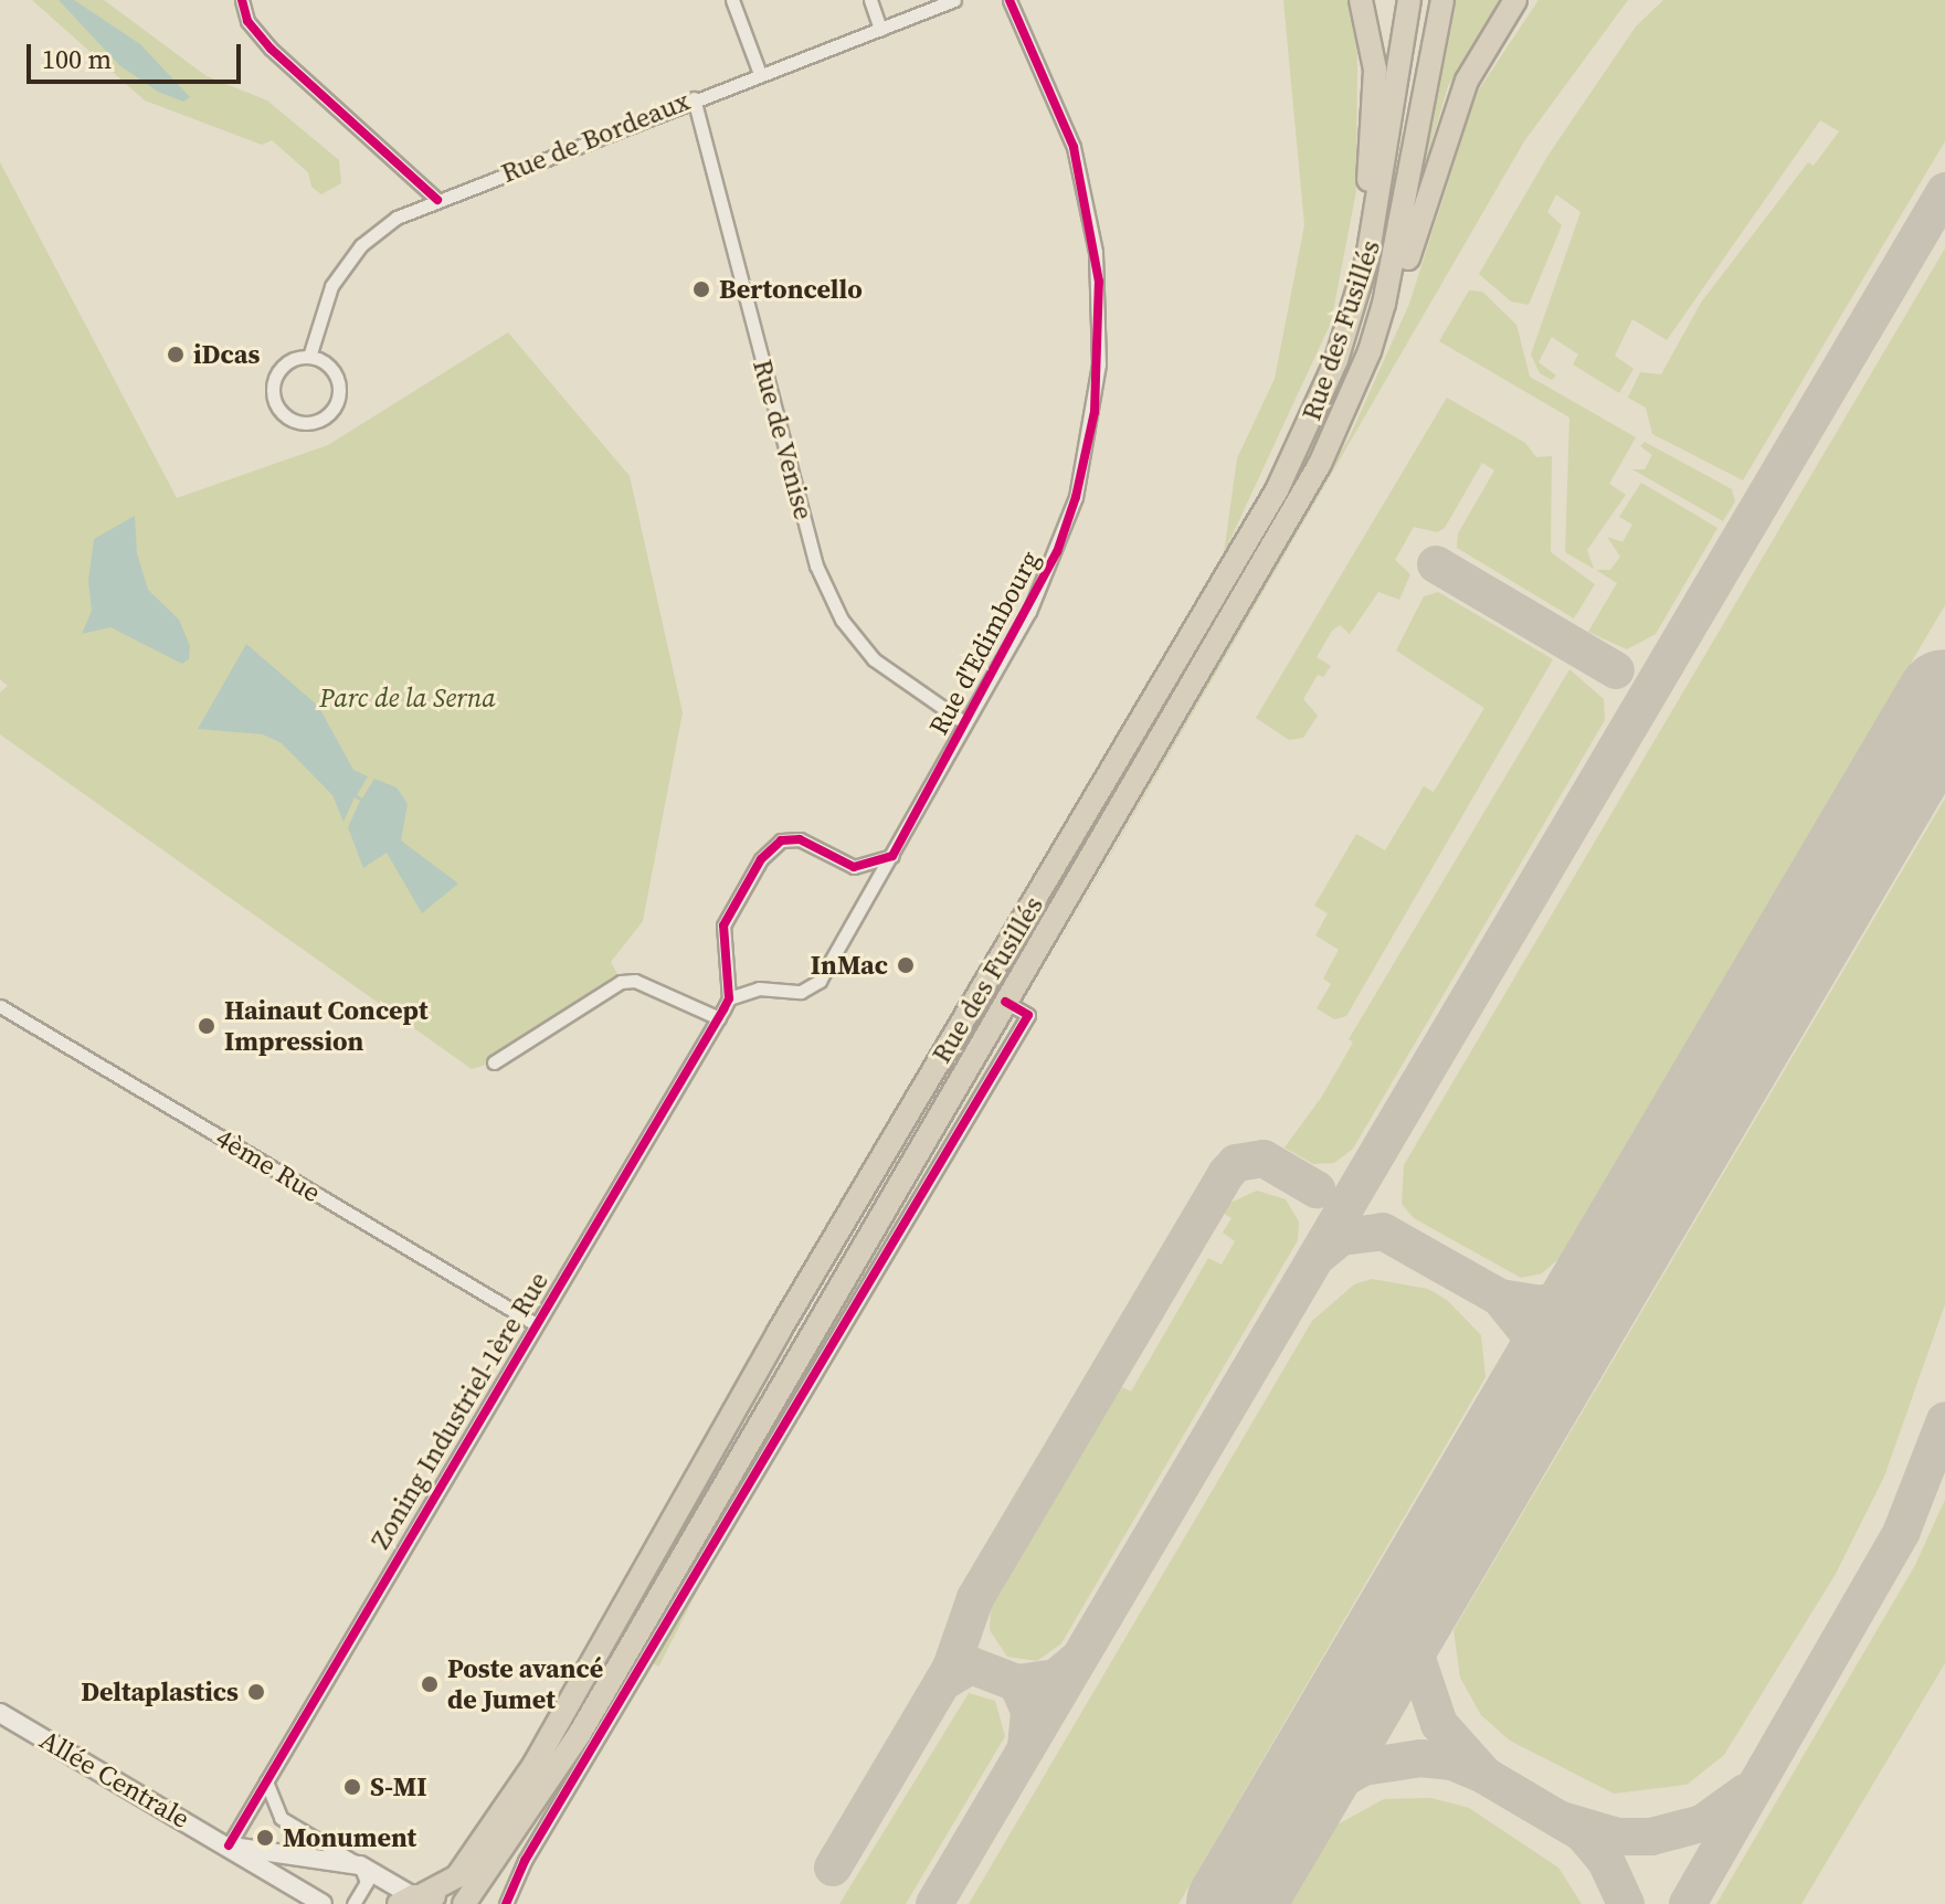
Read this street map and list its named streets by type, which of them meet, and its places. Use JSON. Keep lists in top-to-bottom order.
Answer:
{
  "streets": {
    "highway": ["Rue des Fusillés"],
    "street": [
      "Rue de Bordeaux",
      "Rue de Venise",
      "Rue d'Edimbourg",
      "4ème Rue",
      "Zoning Industriel-1ère Rue",
      "Allée Centrale"
    ]
  },
  "crossings": [
    ["Rue de Bordeaux", "Rue de Venise"],
    ["Rue de Venise", "Rue d'Edimbourg"],
    ["Rue d'Edimbourg", "Zoning Industriel-1ère Rue"],
    ["4ème Rue", "Zoning Industriel-1ère Rue"],
    ["Zoning Industriel-1ère Rue", "Allée Centrale"]
  ],
  "parks": ["Parc de la Serna"],
  "places": [
    "Bertoncello",
    "iDcas",
    "InMac",
    "Hainaut Concept Impression",
    "Poste avancé de Jumet",
    "Deltaplastics",
    "S-MI",
    "Monument"
  ],
  "scale_bar": "100 m"
}
